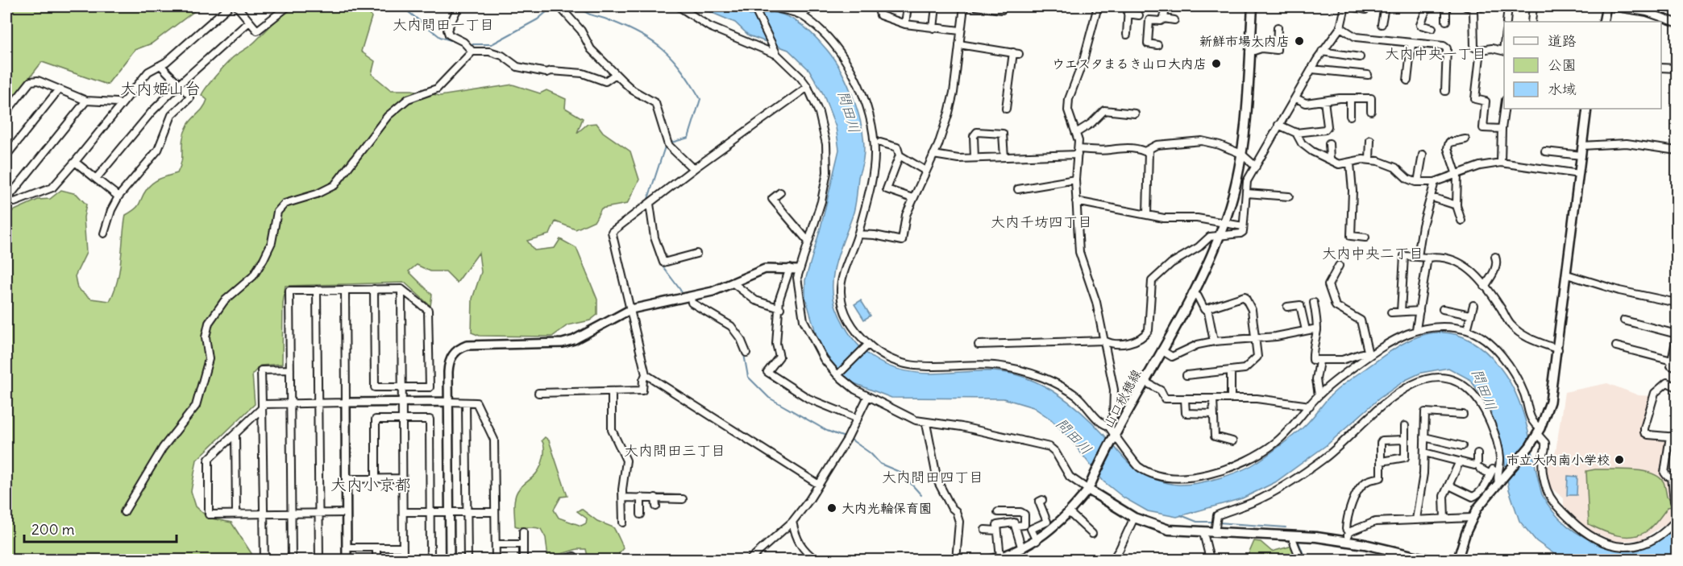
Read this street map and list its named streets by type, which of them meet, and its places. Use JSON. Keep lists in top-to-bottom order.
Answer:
{
  "streets": {
    "main road": ["山口秋穂線"]
  },
  "districts": [
    "大内問田一丁目",
    "大内中央一丁目",
    "大内姫山台",
    "大内千坊四丁目",
    "大内中央二丁目",
    "大内問田三丁目",
    "大内問田四丁目",
    "大内小京都"
  ],
  "water": ["問田川"],
  "places": [
    "新鮮市場大内店",
    "ウエスタまるき山口大内店",
    "市立大内南小学校",
    "大内光輪保育園"
  ],
  "legend": ["道路", "公園", "水域"],
  "scale_bar": "200 m"
}
